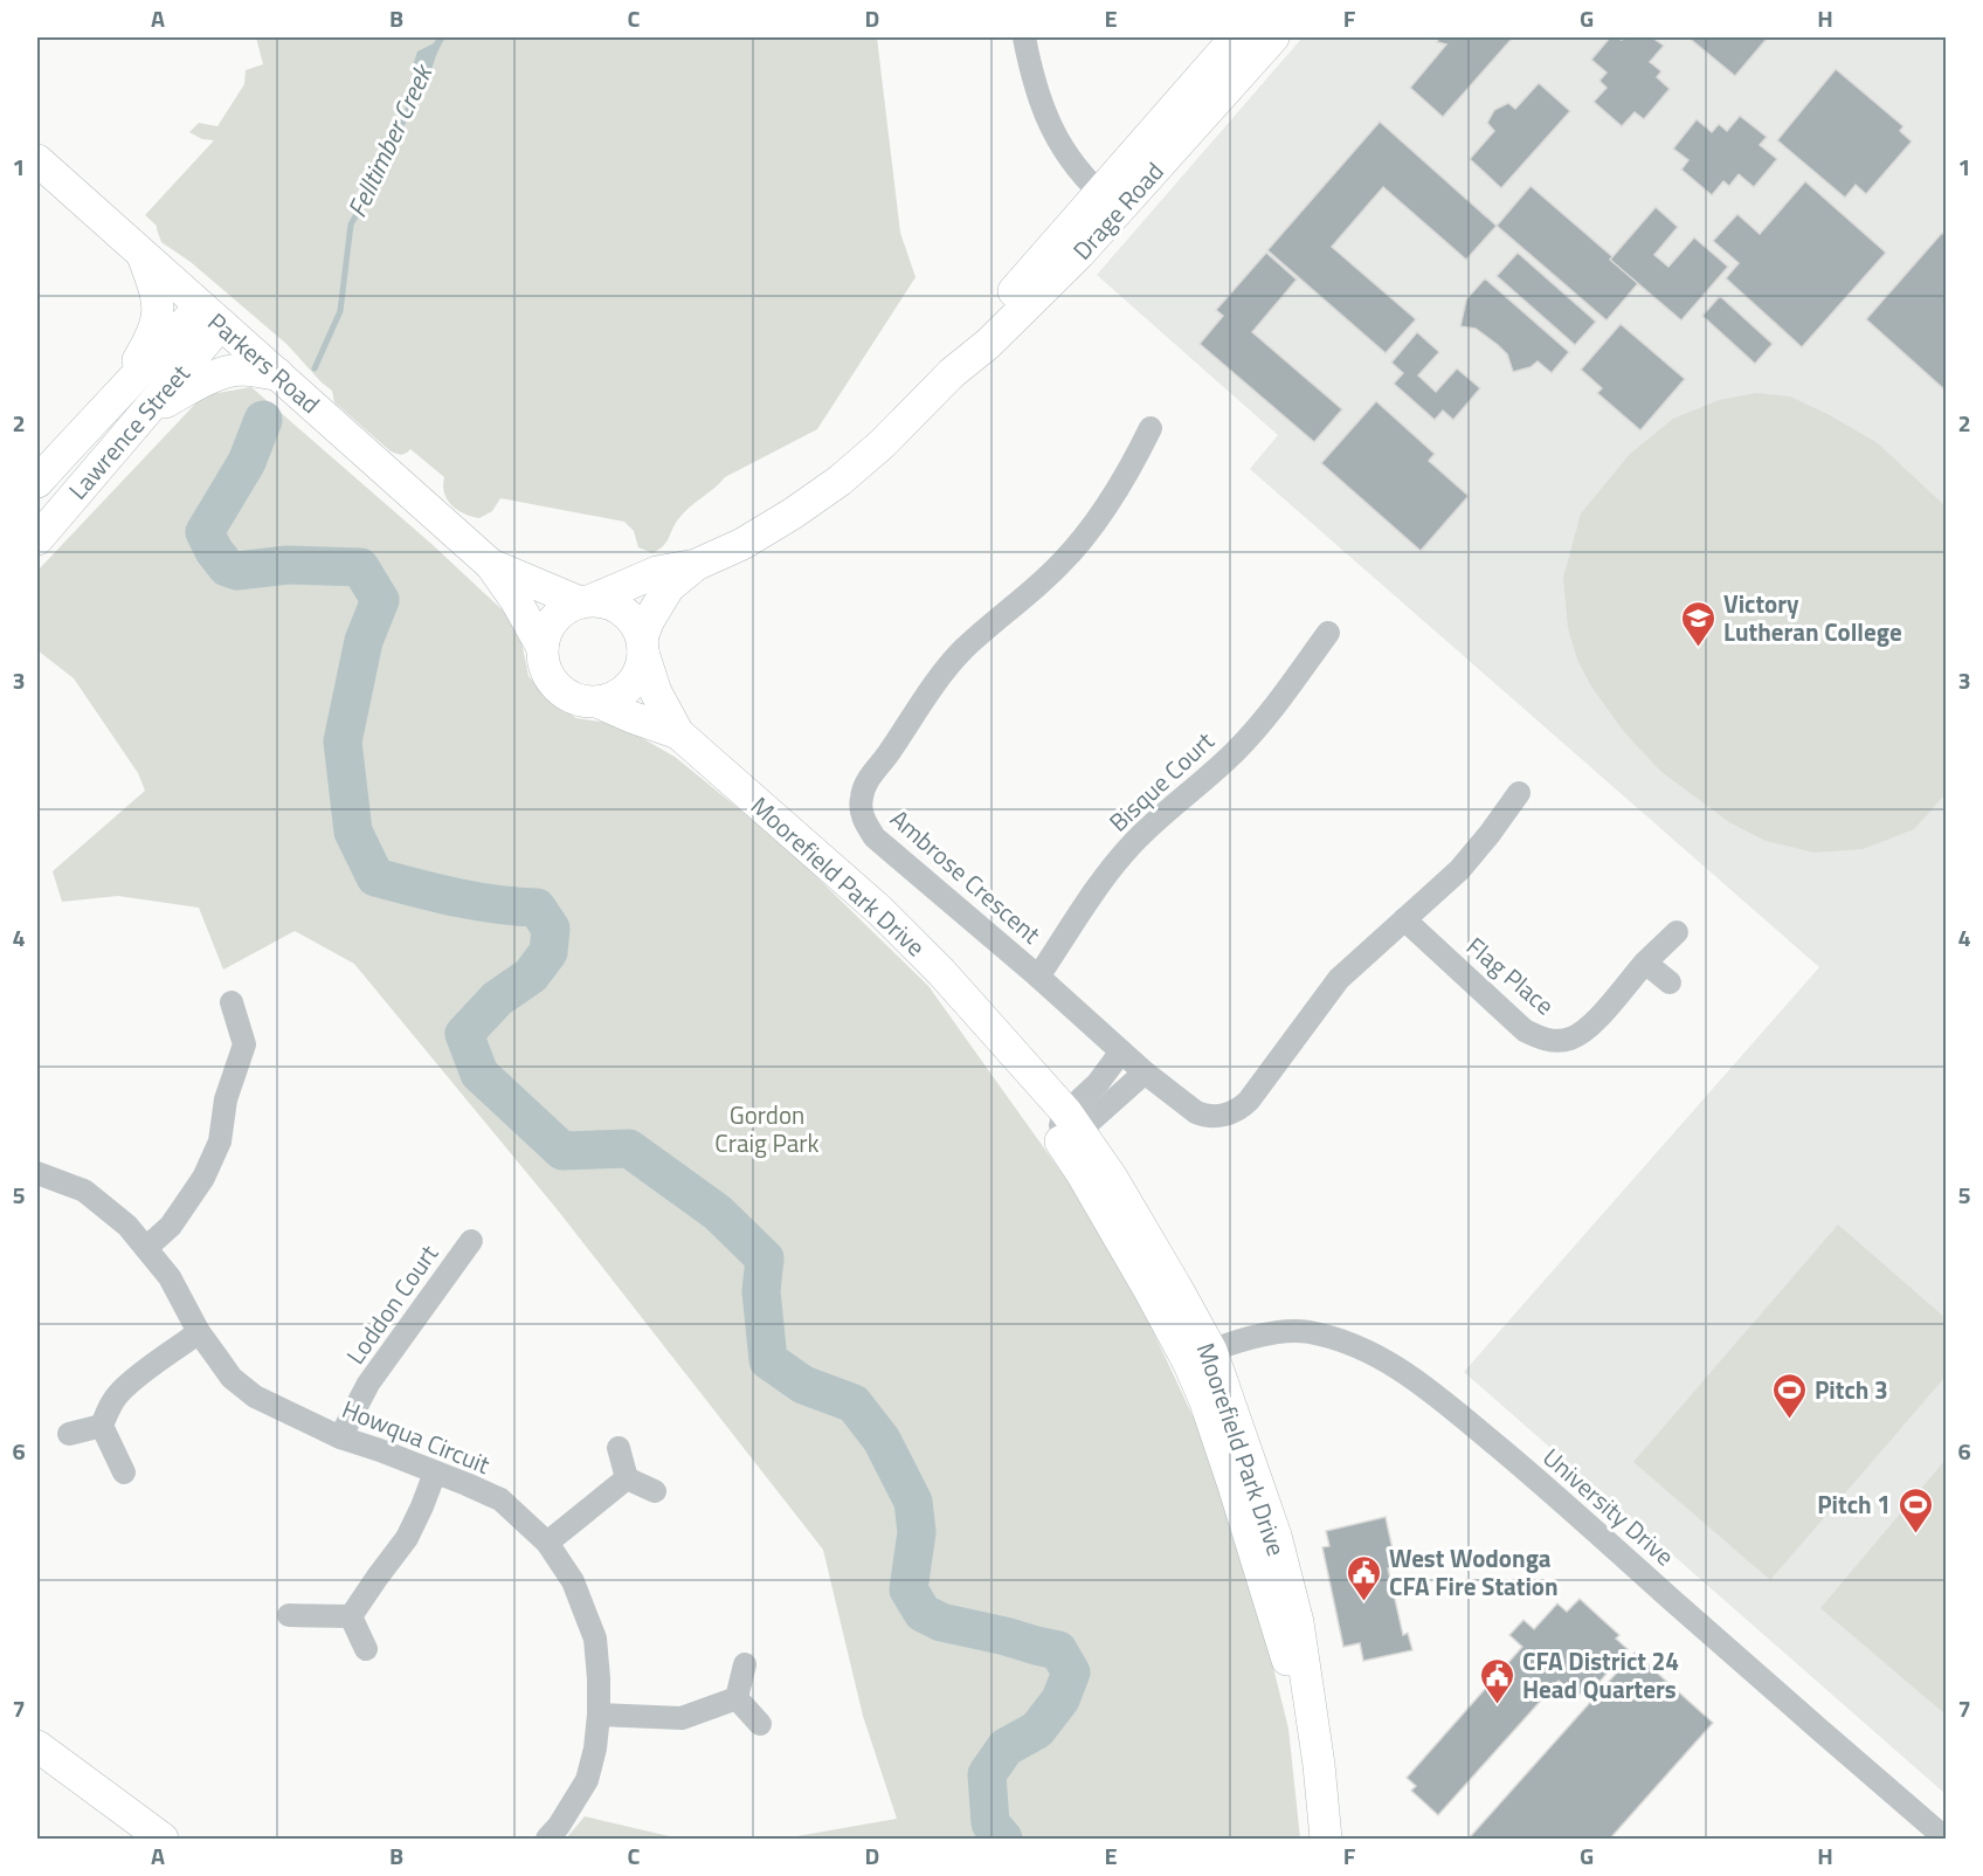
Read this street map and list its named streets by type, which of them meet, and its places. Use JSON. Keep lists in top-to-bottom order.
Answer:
{
  "streets": {
    "main road": [
      "Drage Road",
      "Parkers Road",
      "Lawrence Street",
      "Moorefield Park Drive"
    ],
    "street": [
      "Bisque Court",
      "Ambrose Crescent",
      "Flag Place",
      "Loddon Court",
      "Howqua Circuit",
      "University Drive"
    ]
  },
  "crossings": [
    ["Drage Road", "Parkers Road"],
    ["Parkers Road", "Lawrence Street"],
    ["Bisque Court", "Ambrose Crescent"],
    ["Moorefield Park Drive", "University Drive"],
    ["Ambrose Crescent", "Flag Place"],
    ["Loddon Court", "Howqua Circuit"]
  ],
  "water": ["Felltimber Creek"],
  "parks": ["Gordon Craig Park"],
  "places": {
    "school or university": ["Victory Lutheran College"],
    "sports": ["Pitch 3", "Pitch 1"],
    "public building": ["West Wodonga CFA Fire Station", "CFA District 24 Head Quarters"]
  },
  "grid": {
    "columns": [
      "A",
      "B",
      "C",
      "D",
      "E",
      "F",
      "G",
      "H"
    ],
    "rows": [
      "1",
      "2",
      "3",
      "4",
      "5",
      "6",
      "7"
    ]
  }
}
